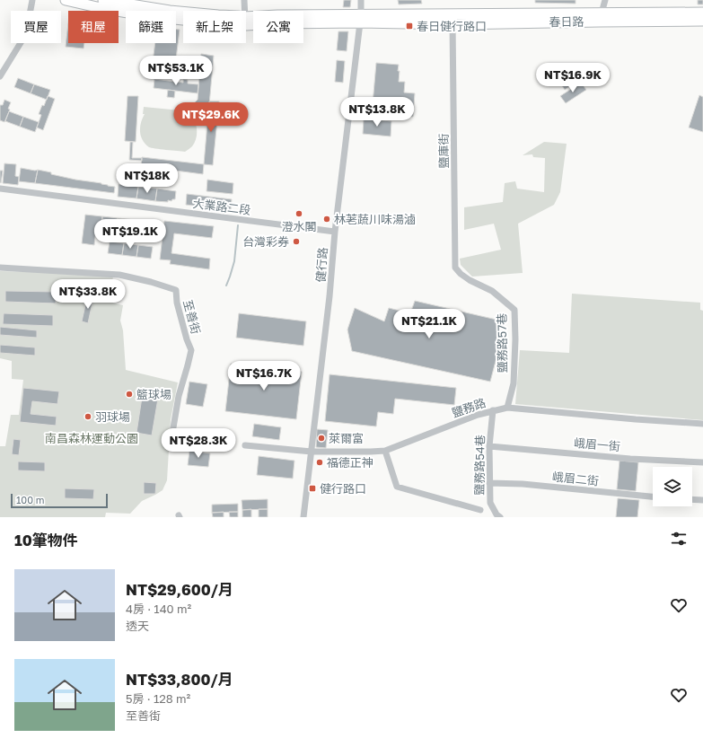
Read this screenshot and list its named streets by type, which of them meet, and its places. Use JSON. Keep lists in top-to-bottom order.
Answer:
{
  "streets": {
    "main road": ["春日路"],
    "street": [
      "鹽庫街",
      "大業路二段",
      "健行路",
      "至善街",
      "鹽務路57巷",
      "鹽務路",
      "峨眉一街",
      "鹽務路54巷",
      "峨眉二街"
    ]
  },
  "crossings": [
    ["春日路", "鹽庫街"],
    ["春日路", "健行路"],
    ["鹽庫街", "鹽務路57巷"],
    ["大業路二段", "健行路"],
    ["健行路", "鹽務路"],
    ["鹽務路57巷", "鹽務路"],
    ["鹽務路", "鹽務路54巷"],
    ["峨眉一街", "鹽務路54巷"],
    ["鹽務路54巷", "峨眉二街"]
  ],
  "parks": ["南昌森林運動公園"],
  "places": {
    "transit": ["春日健行路口", "健行路口"],
    "other": [
      "澄水閣",
      "林荖蔬川味湯滷",
      "台灣彩券",
      "籃球場",
      "羽球場",
      "萊爾富",
      "福德正神"
    ]
  },
  "scale_bar": "100 m",
  "page": {
    "chip": [
      "買屋",
      "租屋",
      "篩選",
      "新上架",
      "公寓"
    ],
    "price": [
      "NT$53.1K",
      "NT$16.9K",
      "NT$13.8K",
      "NT$29.6K",
      "NT$18K",
      "NT$19.1K",
      "NT$33.8K",
      "NT$21.1K",
      "NT$16.7K",
      "NT$28.3K"
    ],
    "scale": "100 m",
    "heading": "10筆物件",
    "list": [
      {
        "name": "NT$29,600/月",
        "note": "4房 · 140 m² · 透天"
      },
      {
        "name": "NT$33,800/月",
        "note": "5房 · 128 m² · 至善街"
      }
    ]
  }
}
